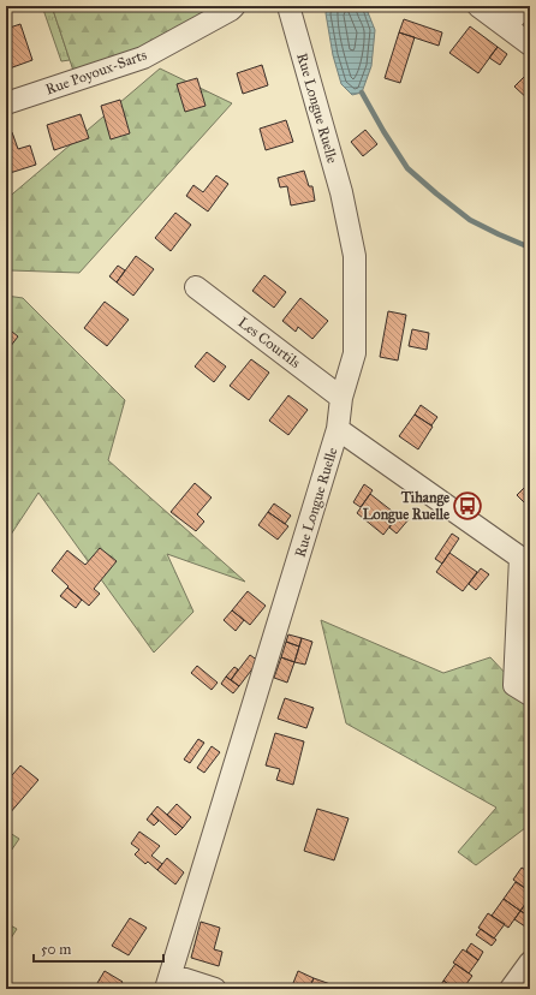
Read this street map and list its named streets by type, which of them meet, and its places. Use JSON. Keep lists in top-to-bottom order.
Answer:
{
  "streets": {
    "street": ["Rue Poyoux-Sarts", "Rue Longue Ruelle", "Les Courtils"]
  },
  "crossings": [
    ["Rue Longue Ruelle", "Les Courtils"]
  ],
  "places": {
    "bus stop": ["Tihange Longue Ruelle"]
  },
  "scale_bar": "50 m"
}
